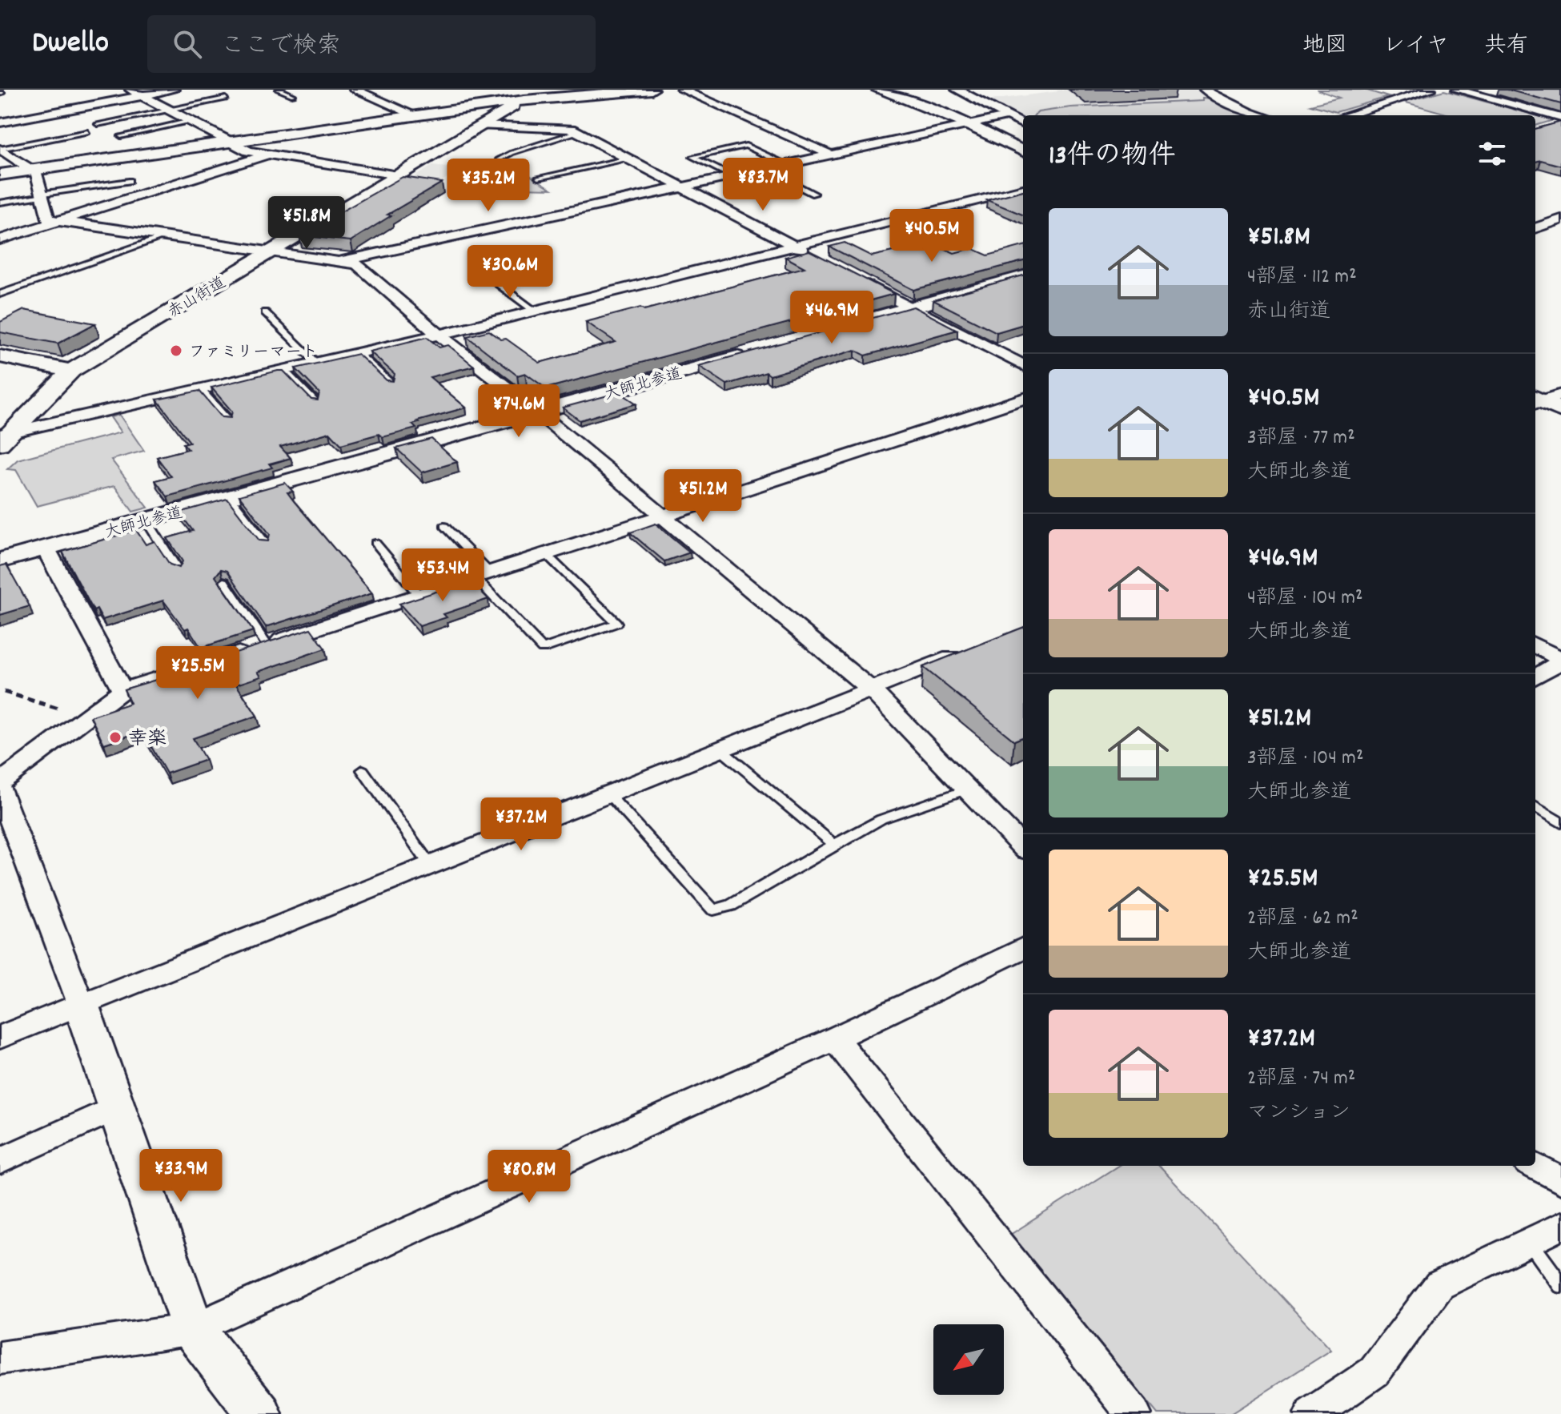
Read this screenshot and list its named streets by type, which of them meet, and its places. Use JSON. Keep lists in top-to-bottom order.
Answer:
{
  "streets": {
    "street": ["赤山街道", "大師北参道"]
  },
  "places": ["ファミリーマート", "幸楽"],
  "north": "bottom left",
  "page": {
    "header": "Dwello",
    "search": "ここで検索",
    "nav": ["地図", "レイヤ", "共有"],
    "heading": "13件の物件",
    "price": [
      "¥83.7M",
      "¥35.2M",
      "¥51.8M",
      "¥40.5M",
      "¥30.6M",
      "¥46.9M",
      "¥74.6M",
      "¥51.2M",
      "¥53.4M",
      "¥25.5M",
      "¥37.2M",
      "¥33.9M",
      "¥80.8M"
    ],
    "list": [
      {
        "name": "¥51.8M",
        "note": "4部屋 · 112 m² · 赤山街道"
      },
      {
        "name": "¥40.5M",
        "note": "3部屋 · 77 m² · 大師北参道"
      },
      {
        "name": "¥46.9M",
        "note": "4部屋 · 104 m² · 大師北参道"
      },
      {
        "name": "¥51.2M",
        "note": "3部屋 · 104 m² · 大師北参道"
      },
      {
        "name": "¥25.5M",
        "note": "2部屋 · 62 m² · 大師北参道"
      },
      {
        "name": "¥37.2M",
        "note": "2部屋 · 74 m² · マンション"
      }
    ]
  }
}
